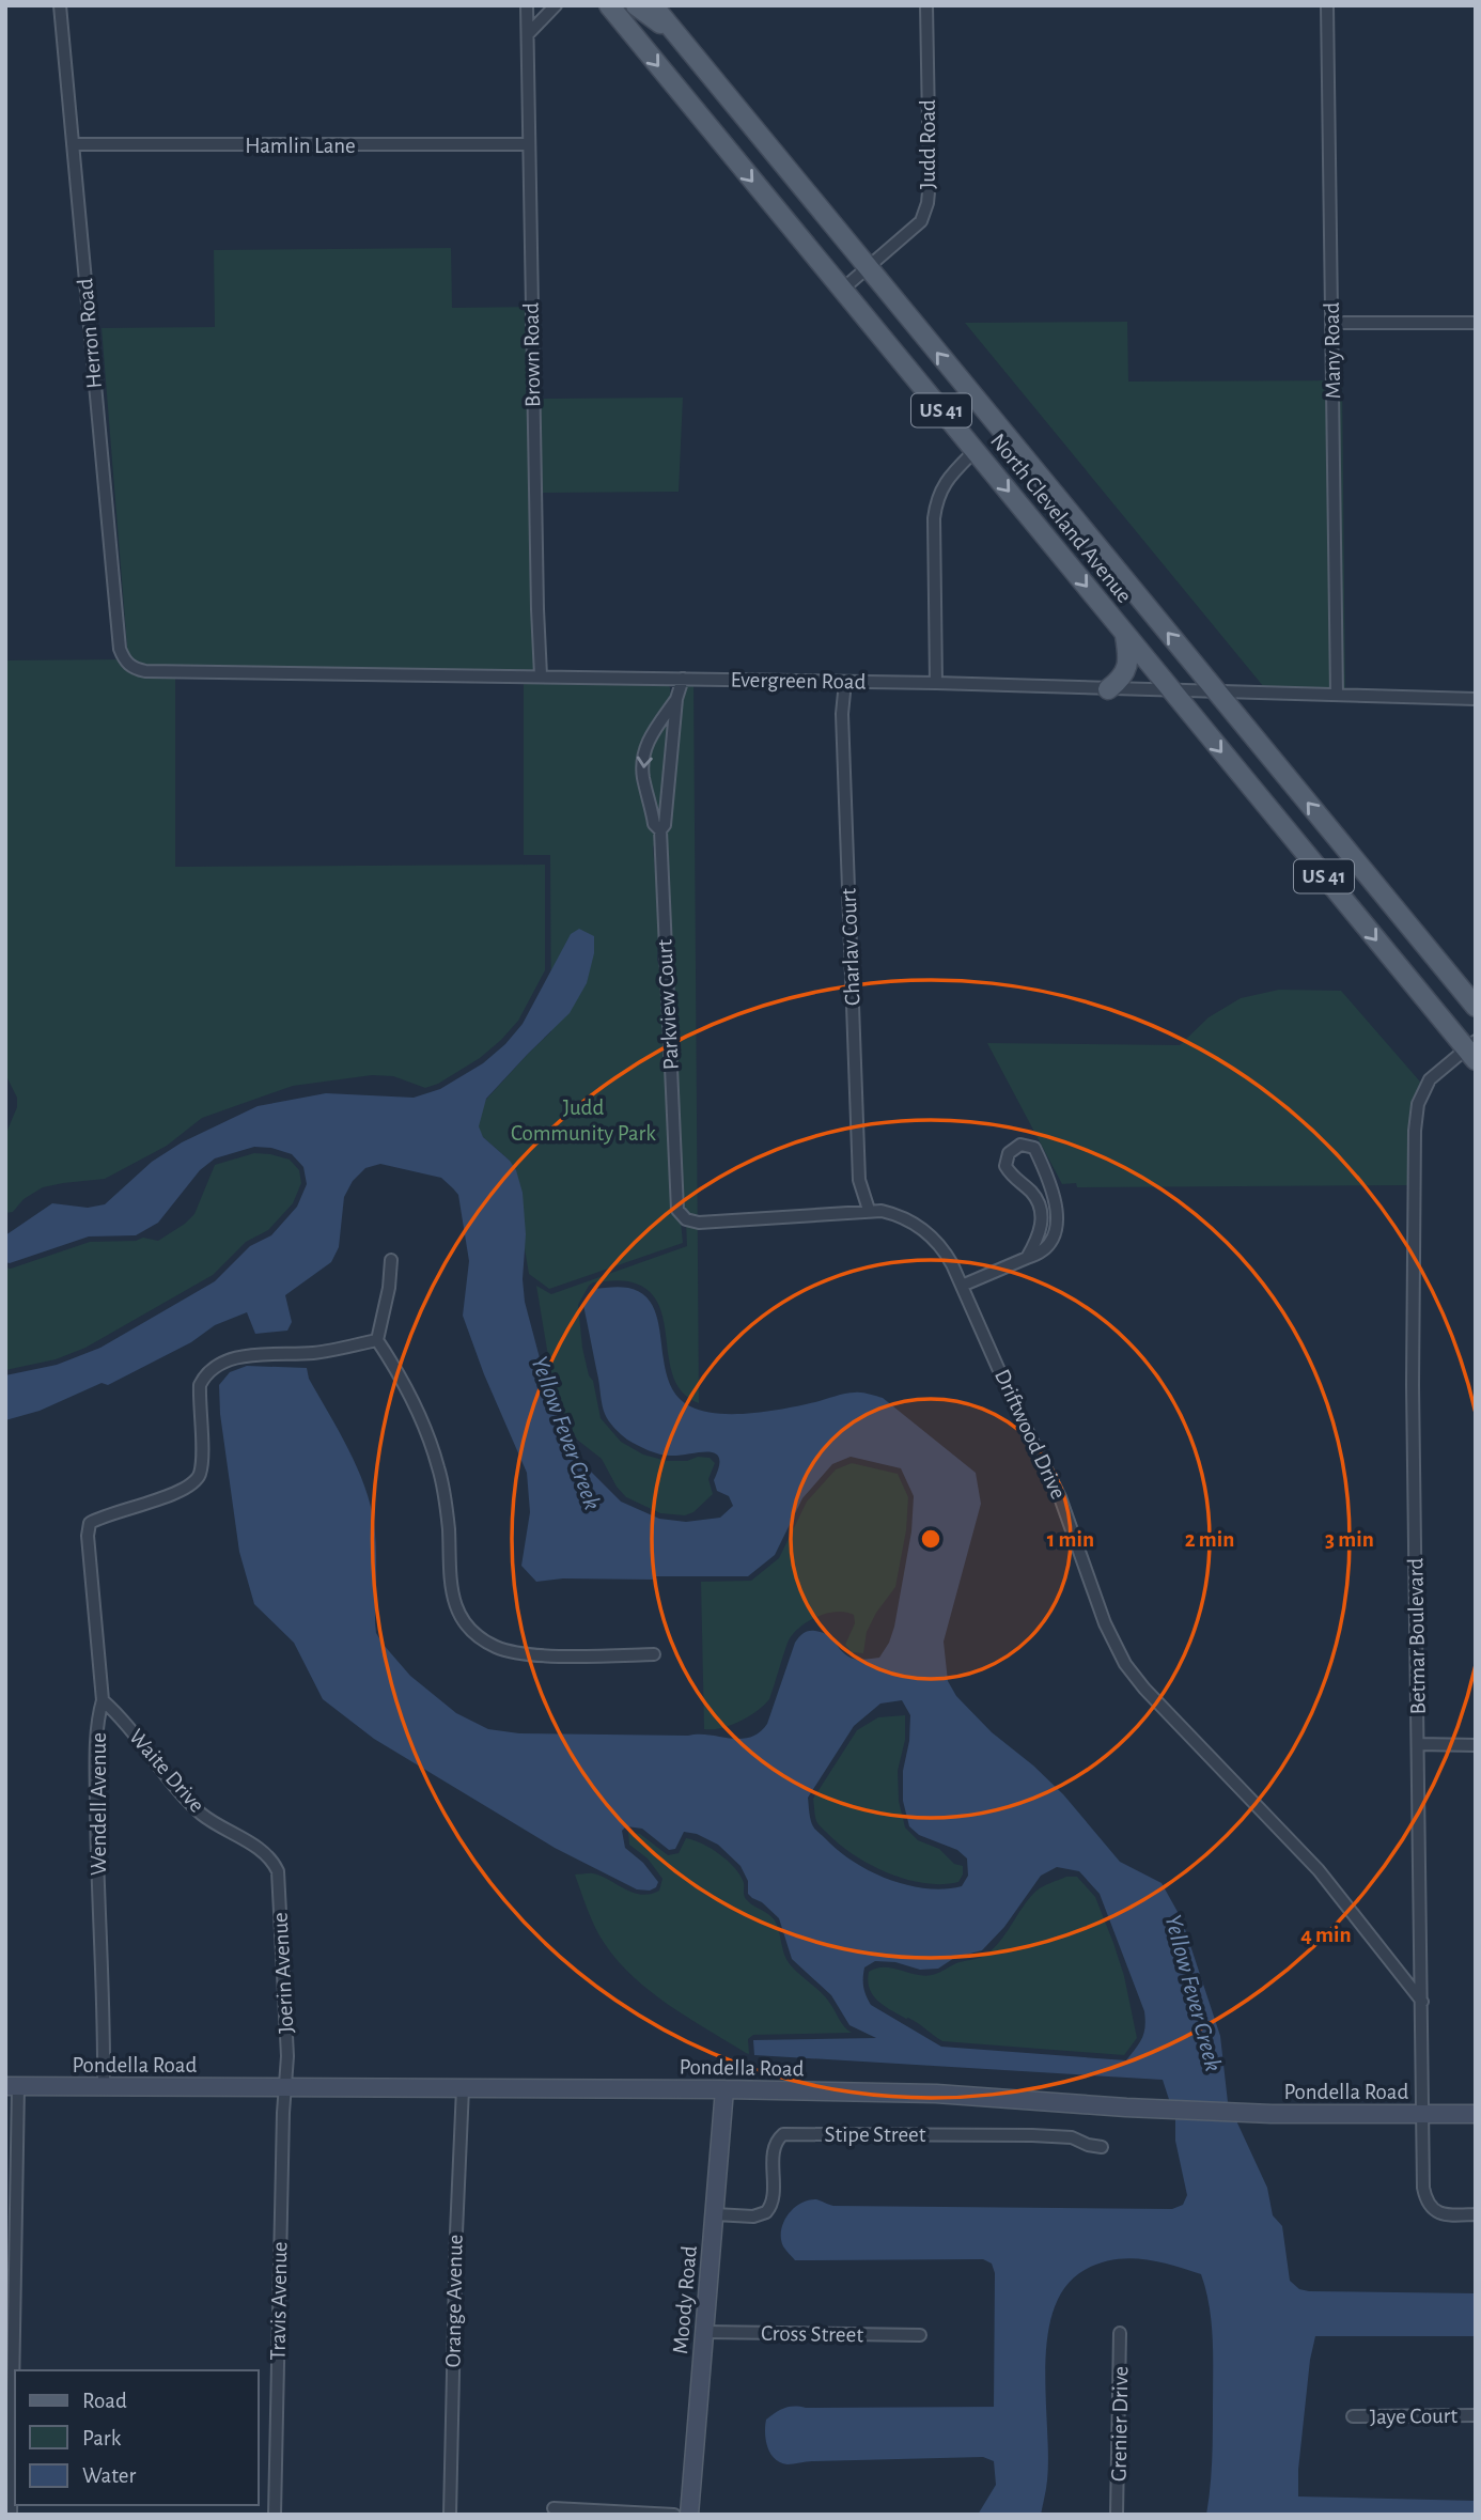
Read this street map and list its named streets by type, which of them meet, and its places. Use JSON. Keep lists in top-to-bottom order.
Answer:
{
  "streets": {
    "main road": [
      "US 41",
      "North Cleveland Avenue",
      "Pondella Road",
      "Moody Road"
    ],
    "street": [
      "Judd Road",
      "Hamlin Lane",
      "Herron Road",
      "Many Road",
      "Brown Road",
      "Evergreen Road",
      "Charlav Court",
      "Parkview Court",
      "Driftwood Drive",
      "Betmar Boulevard",
      "Waite Drive",
      "Wendell Avenue",
      "Joerin Avenue",
      "Stipe Street",
      "Travis Avenue",
      "Orange Avenue",
      "Cross Street",
      "Jaye Court",
      "Grenier Drive"
    ]
  },
  "crossings": [
    ["Judd Road", "North Cleveland Avenue"],
    ["Hamlin Lane", "Herron Road"],
    ["Hamlin Lane", "Brown Road"],
    ["Herron Road", "Evergreen Road"],
    ["Many Road", "Evergreen Road"],
    ["Brown Road", "Evergreen Road"],
    ["North Cleveland Avenue", "Evergreen Road"],
    ["North Cleveland Avenue", "Betmar Boulevard"],
    ["Evergreen Road", "Charlav Court"],
    ["Evergreen Road", "Parkview Court"],
    ["Charlav Court", "Driftwood Drive"],
    ["Parkview Court", "Driftwood Drive"],
    ["Driftwood Drive", "Betmar Boulevard"],
    ["Betmar Boulevard", "Pondella Road"],
    ["Waite Drive", "Wendell Avenue"],
    ["Waite Drive", "Joerin Avenue"],
    ["Wendell Avenue", "Pondella Road"],
    ["Joerin Avenue", "Pondella Road"],
    ["Joerin Avenue", "Travis Avenue"],
    ["Pondella Road", "Moody Road"],
    ["Pondella Road", "Travis Avenue"],
    ["Pondella Road", "Orange Avenue"],
    ["Stipe Street", "Moody Road"],
    ["Moody Road", "Cross Street"]
  ],
  "water": ["Yellow Fever Creek"],
  "parks": ["Judd Community Park"],
  "legend": ["Road", "Park", "Water"],
  "rings": [
    "1 min",
    "2 min",
    "3 min",
    "4 min"
  ]
}
